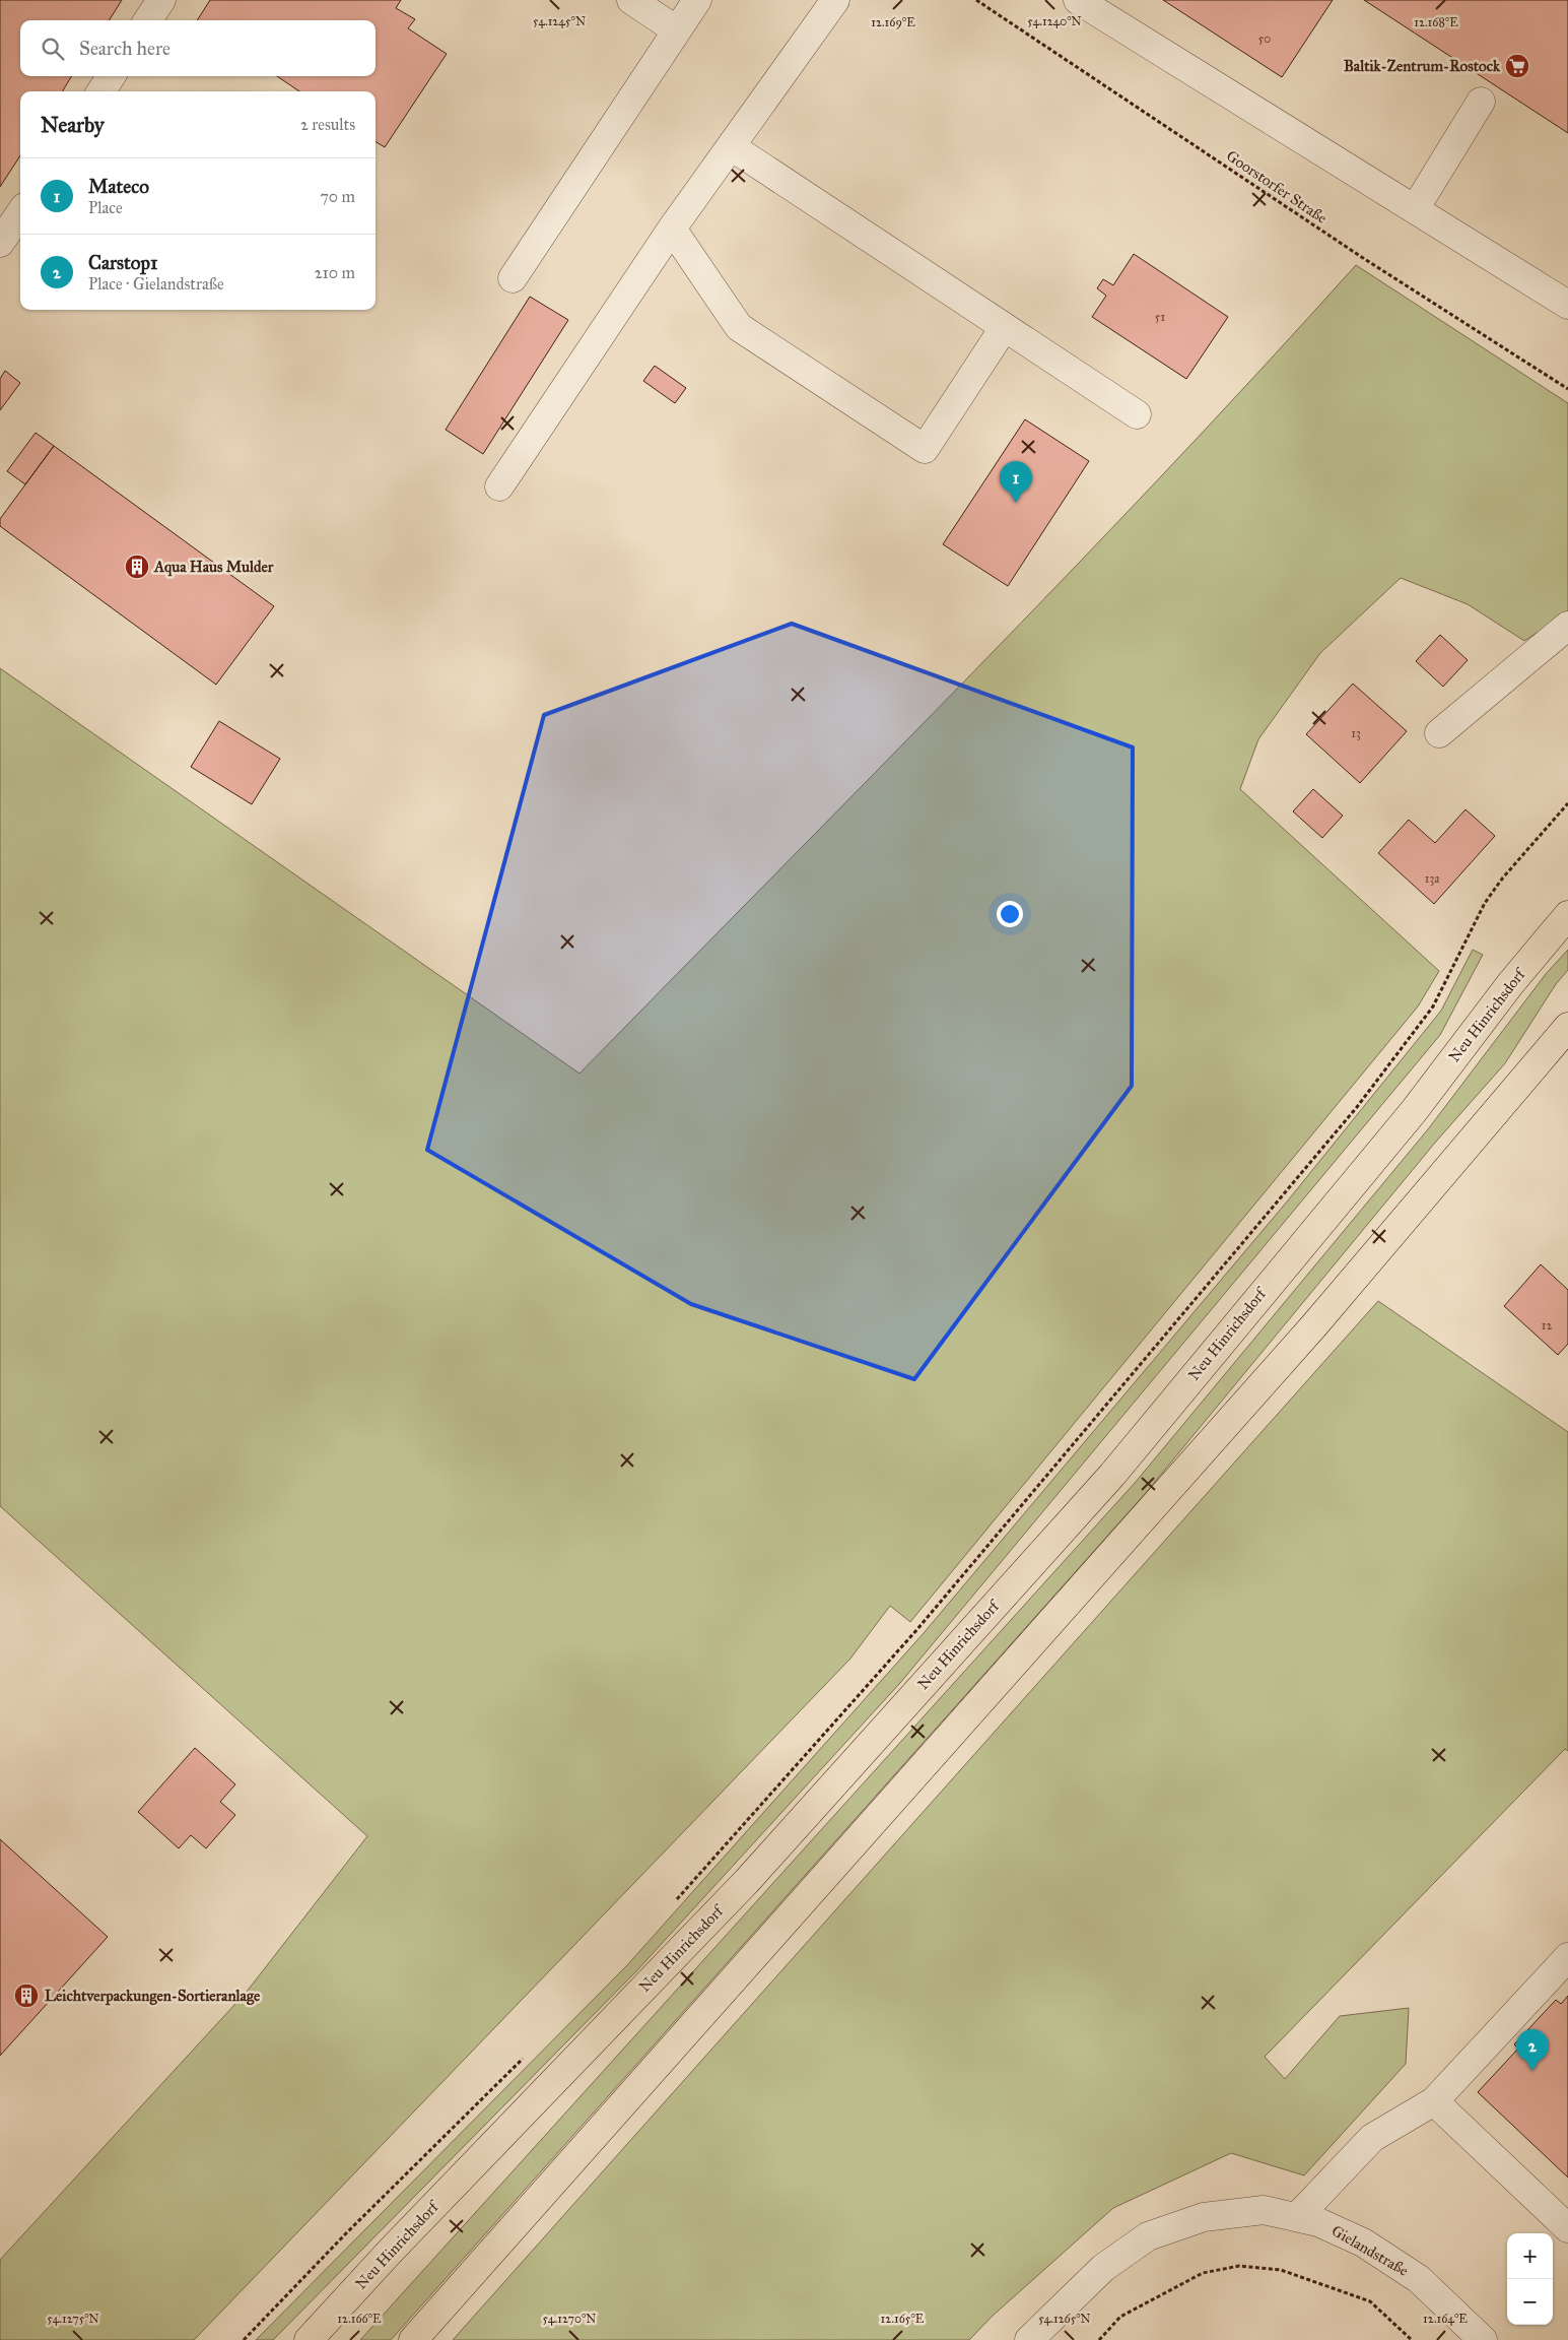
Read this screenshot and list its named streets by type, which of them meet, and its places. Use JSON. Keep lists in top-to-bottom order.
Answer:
{
  "streets": {
    "main road": ["Neu Hinrichsdorf"],
    "street": ["Gielandstraße"],
    "path": ["Goorstorfer Straße"]
  },
  "places": {
    "supermarket": ["Baltik-Zentrum-Rostock"],
    "building": ["Aqua Haus Mulder", "Leichtverpackungen-Sortieranlage"]
  },
  "house_numbers": [
    "50",
    "51",
    "13",
    "13a",
    "12"
  ],
  "page": {
    "search": "Search here",
    "heading": ["Nearby", "2 results"],
    "list": [
      {
        "mark": "1",
        "name": "Mateco",
        "note": "Place",
        "value": "70 m"
      },
      {
        "mark": "2",
        "name": "Carstop1",
        "note": "Place · Gielandstraße",
        "value": "210 m"
      }
    ],
    "pins": ["1", "2"],
    "map_buttons": ["+", "−"]
  },
  "coordinates": [
    "54.1245°N",
    "54.1240°N",
    "12.169°E",
    "12.168°E",
    "12.166°E",
    "12.165°E",
    "12.164°E",
    "54.1275°N",
    "54.1270°N",
    "54.1265°N"
  ]
}
